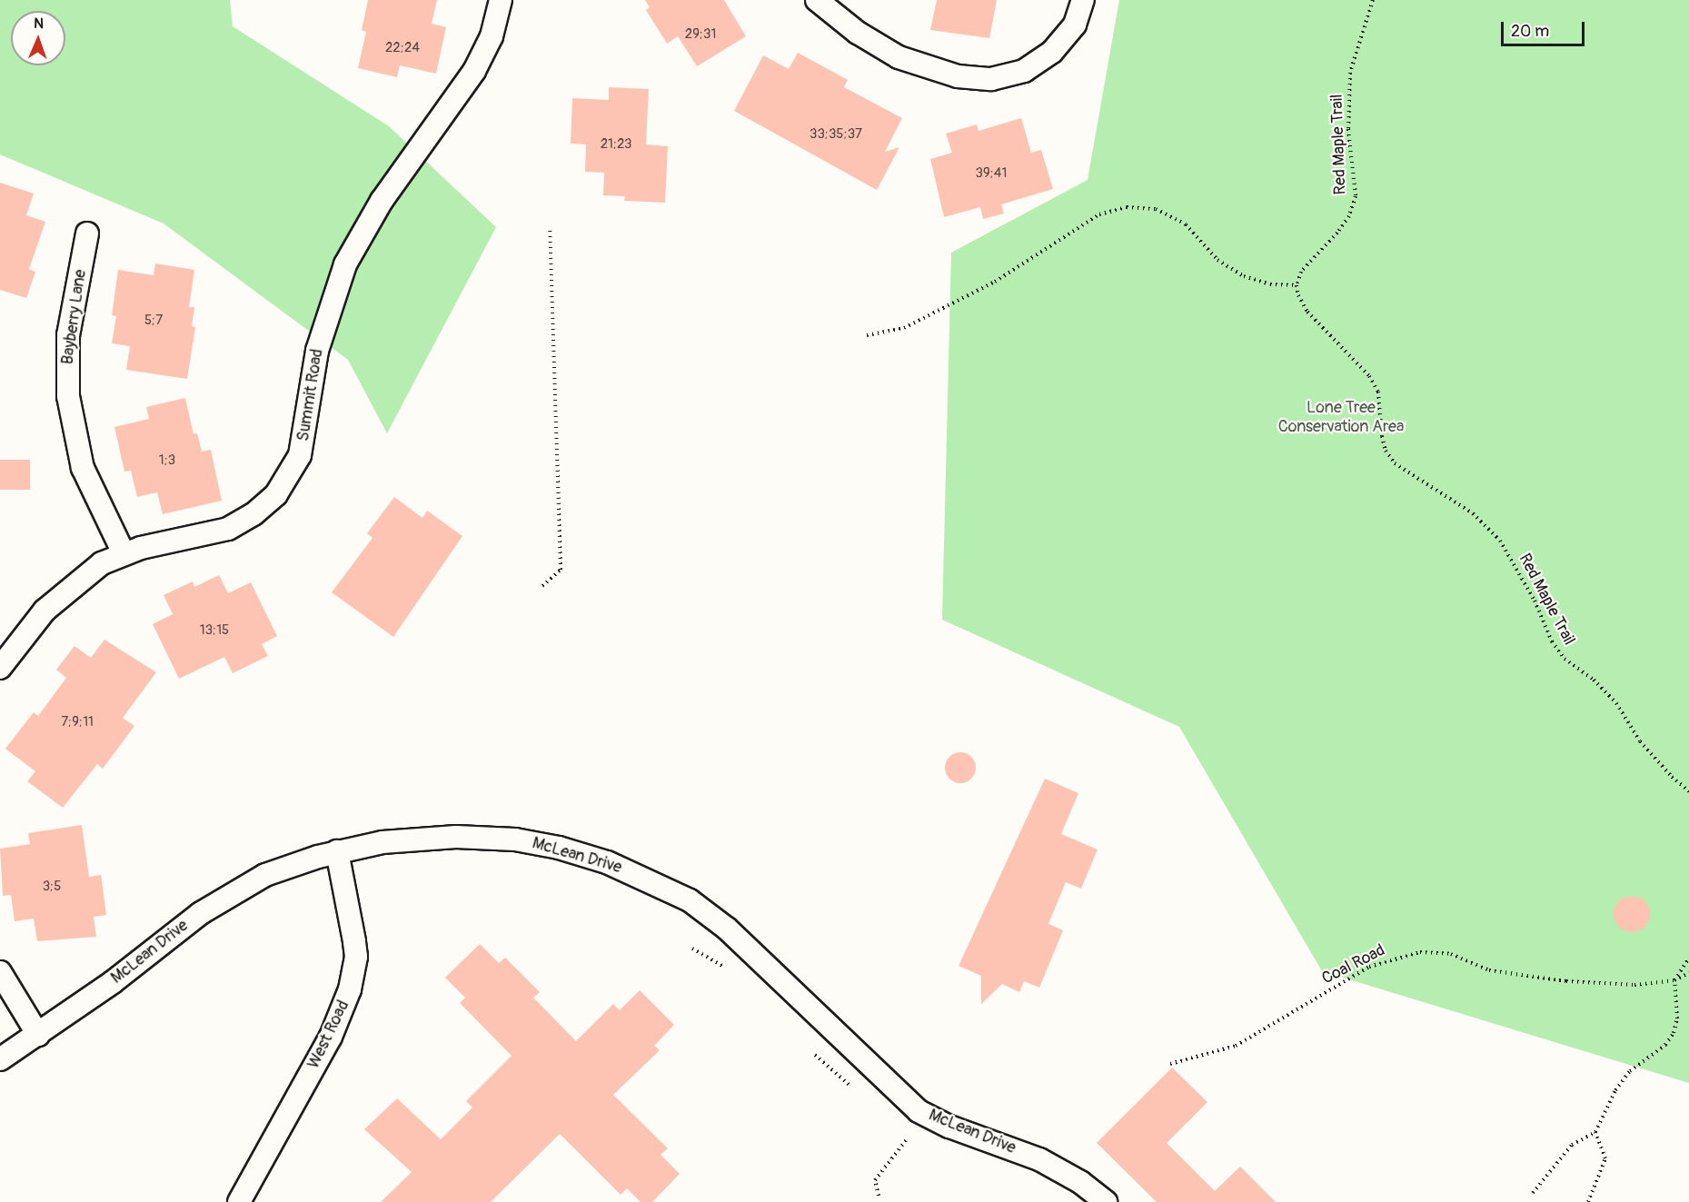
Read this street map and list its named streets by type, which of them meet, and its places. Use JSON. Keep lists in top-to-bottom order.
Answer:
{
  "streets": {
    "street": [
      "Bayberry Lane",
      "Summit Road",
      "McLean Drive",
      "West Road"
    ],
    "path": ["Red Maple Trail", "Coal Road"]
  },
  "crossings": [
    ["Bayberry Lane", "Summit Road"],
    ["McLean Drive", "West Road"]
  ],
  "parks": ["Lone Tree Conservation Area"],
  "house_numbers": [
    "29;31",
    "22;24",
    "33;35;37",
    "21;23",
    "39;41",
    "5;7",
    "1;3",
    "13;15",
    "7;9;11",
    "3;5"
  ],
  "scale_bar": "20 m",
  "north": "top"
}
